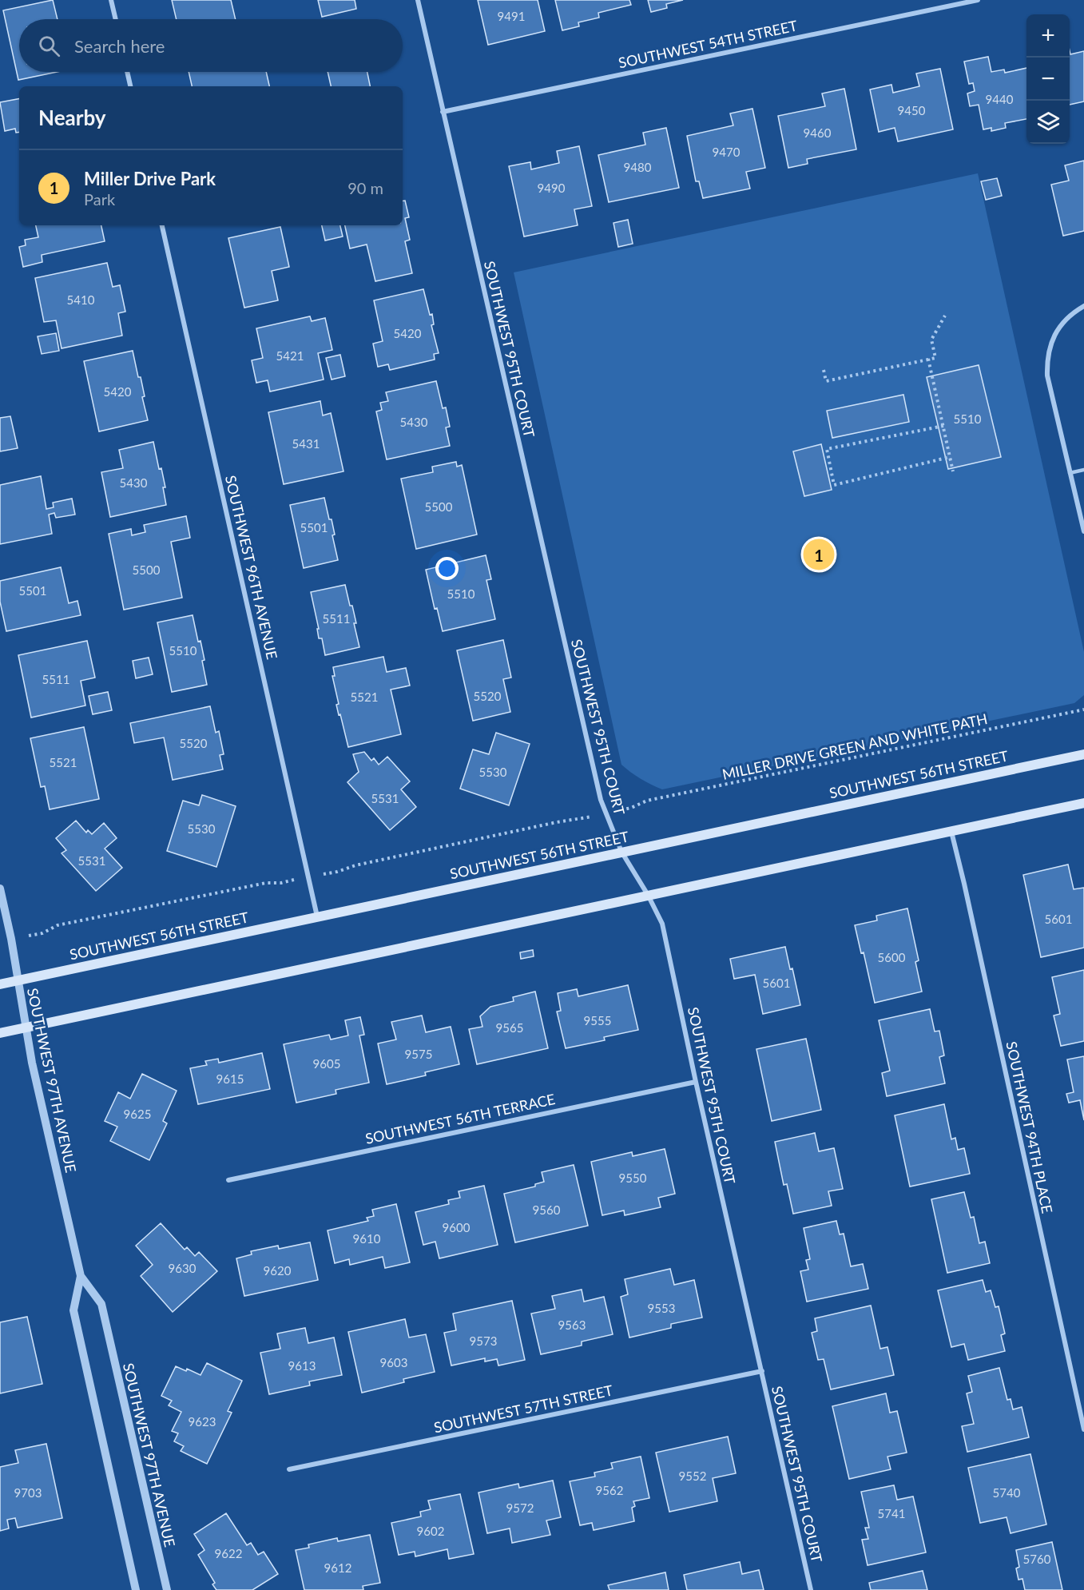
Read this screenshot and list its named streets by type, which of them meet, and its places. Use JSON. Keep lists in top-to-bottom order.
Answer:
{
  "streets": {
    "main road": ["SOUTHWEST 56TH STREET"],
    "street": [
      "SOUTHWEST 54TH STREET",
      "SOUTHWEST 95TH COURT",
      "SOUTHWEST 96TH AVENUE",
      "SOUTHWEST 97TH AVENUE",
      "SOUTHWEST 56TH TERRACE",
      "SOUTHWEST 94TH PLACE",
      "SOUTHWEST 57TH STREET"
    ],
    "path": ["MILLER DRIVE GREEN AND WHITE PATH"]
  },
  "crossings": [
    ["SOUTHWEST 54TH STREET", "SOUTHWEST 95TH COURT"],
    ["SOUTHWEST 95TH COURT", "SOUTHWEST 56TH STREET"],
    ["SOUTHWEST 95TH COURT", "SOUTHWEST 56TH TERRACE"],
    ["SOUTHWEST 95TH COURT", "SOUTHWEST 57TH STREET"],
    ["SOUTHWEST 96TH AVENUE", "SOUTHWEST 56TH STREET"],
    ["SOUTHWEST 56TH STREET", "SOUTHWEST 97TH AVENUE"]
  ],
  "house_numbers": [
    "9491",
    "9440",
    "9450",
    "9460",
    "9470",
    "9480",
    "9490",
    "5410",
    "5420",
    "5421",
    "5420",
    "5510",
    "5430",
    "5431",
    "5430",
    "5500",
    "5501",
    "5500",
    "5501",
    "5510",
    "5511",
    "5510",
    "5511",
    "5520",
    "5521",
    "5520",
    "5521",
    "5530",
    "5531",
    "5530",
    "5531",
    "5601",
    "5600",
    "5601",
    "9555",
    "9565",
    "9575",
    "9605",
    "9615",
    "9625",
    "9550",
    "9560",
    "9600",
    "9610",
    "9630",
    "9620",
    "9553",
    "9563",
    "9573",
    "9603",
    "9613",
    "9623",
    "9552",
    "9562",
    "9703",
    "5740",
    "9572",
    "5741",
    "9602",
    "9622",
    "5760",
    "9612"
  ],
  "page": {
    "map_buttons": ["+", "−"],
    "search": "Search here",
    "heading": "Nearby",
    "list": [
      {
        "mark": "1",
        "name": "Miller Drive Park",
        "note": "Park",
        "value": "90 m"
      }
    ],
    "pins": "1"
  }
}
